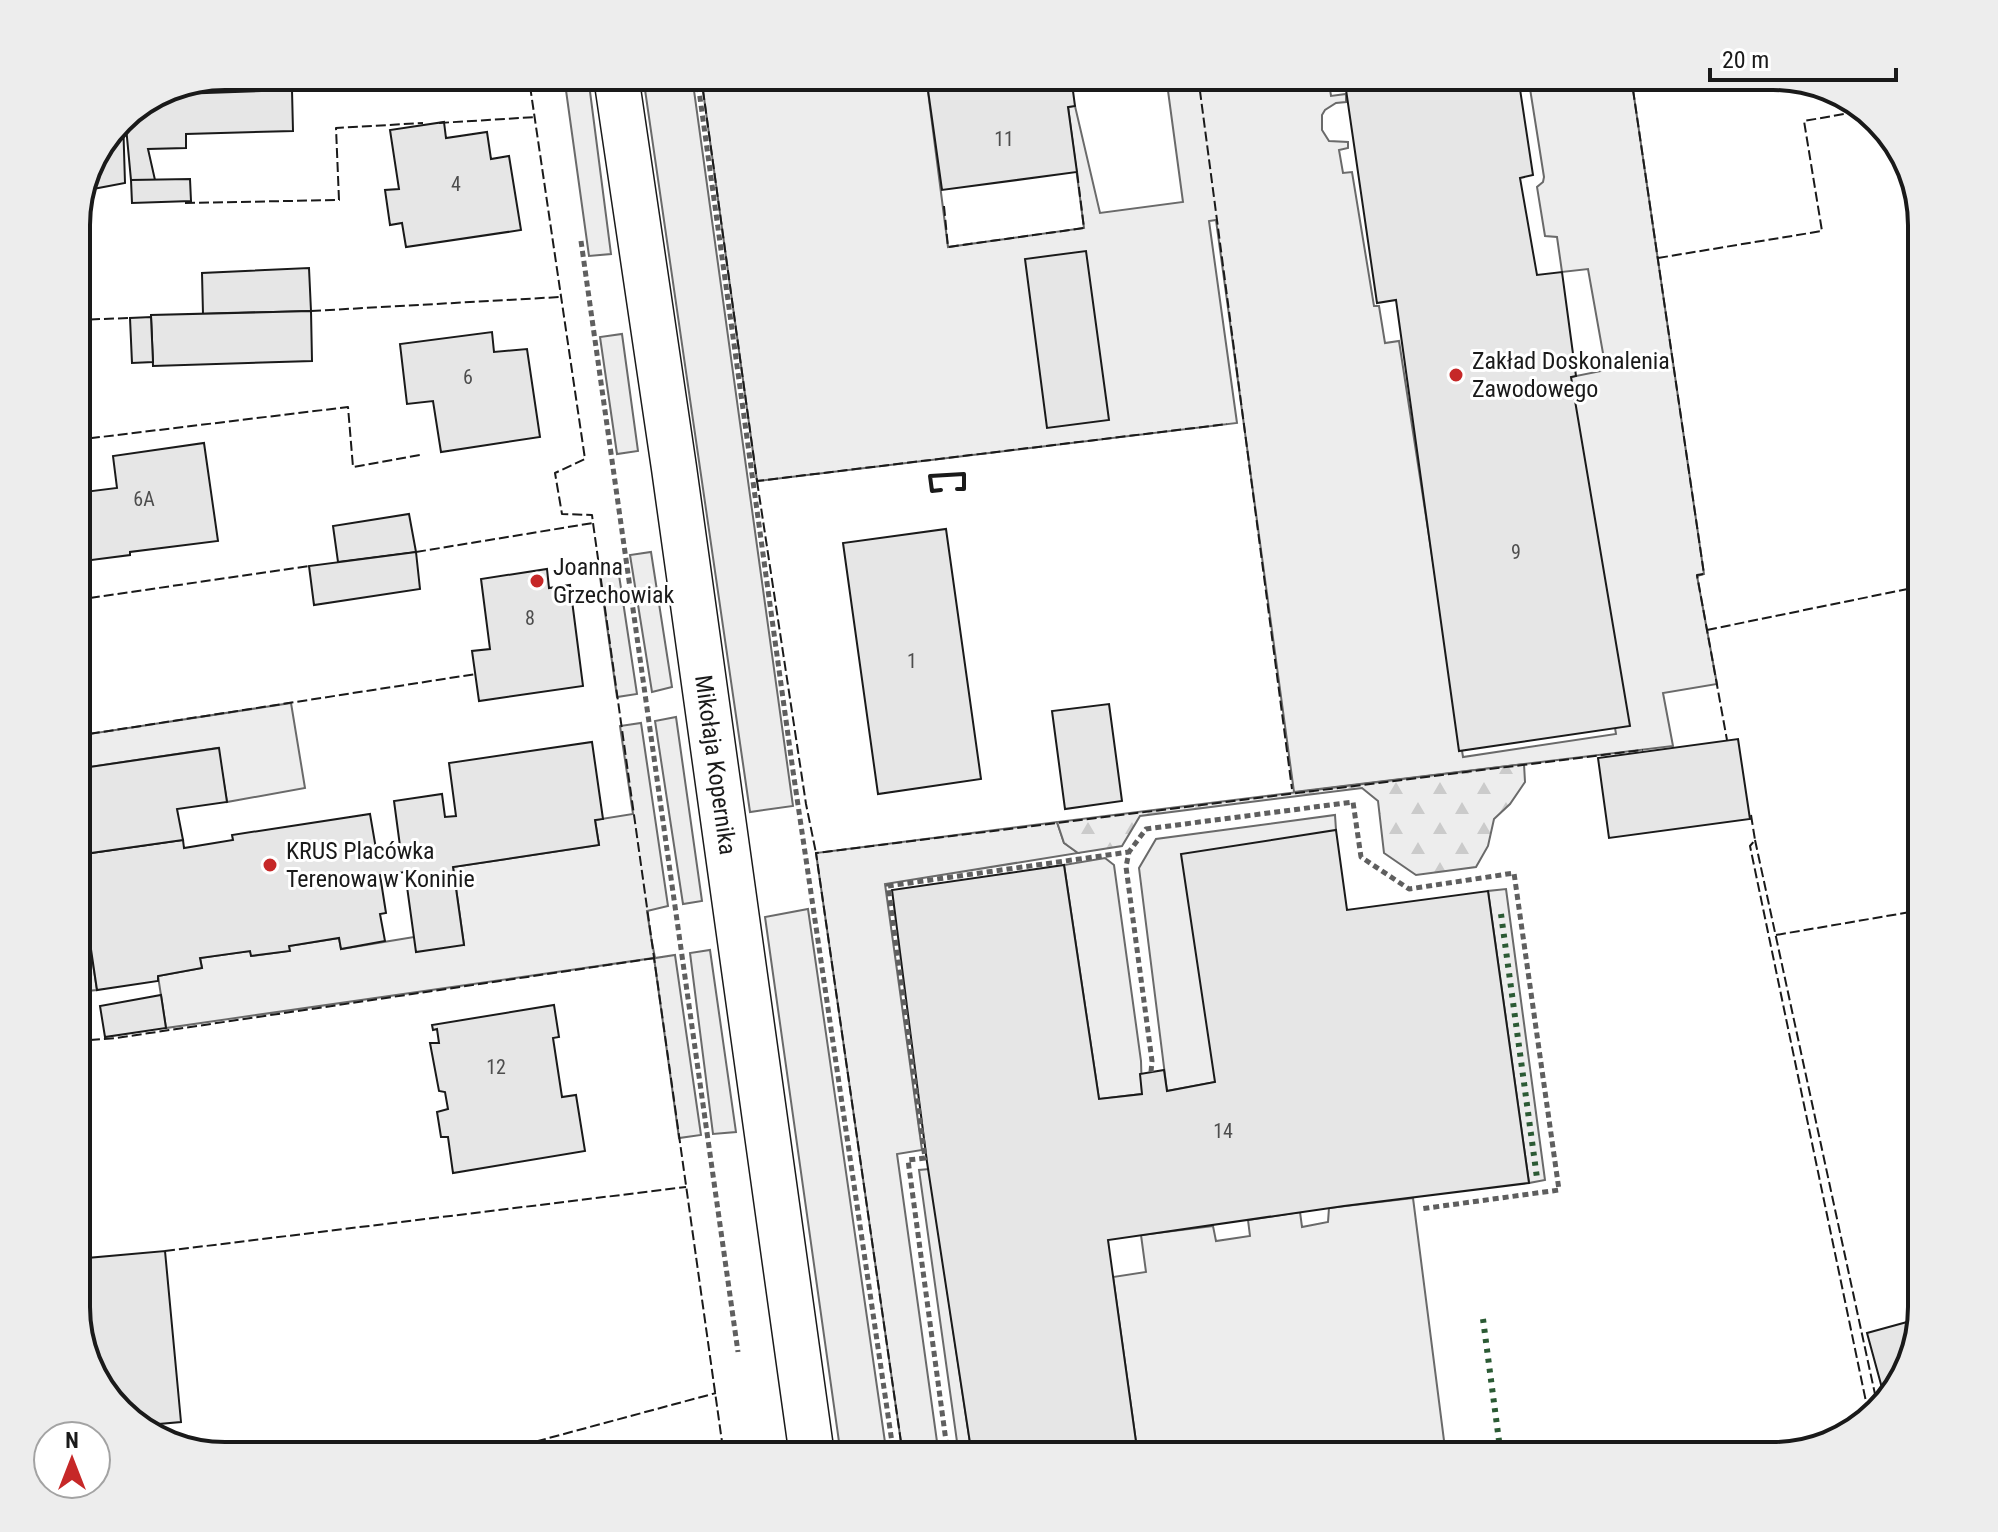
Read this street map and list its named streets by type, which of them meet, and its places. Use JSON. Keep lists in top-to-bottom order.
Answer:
{
  "streets": {
    "street": ["Mikołaja Kopernika"]
  },
  "places": ["Zakład Doskonalenia Zawodowego", "Joanna Grzechowiak", "KRUS Placówka Terenowa w Koninie"],
  "house_numbers": [
    "11",
    "4",
    "6",
    "6A",
    "9",
    "8",
    "1",
    "12",
    "14"
  ],
  "scale_bar": "20 m",
  "north": "top"
}
